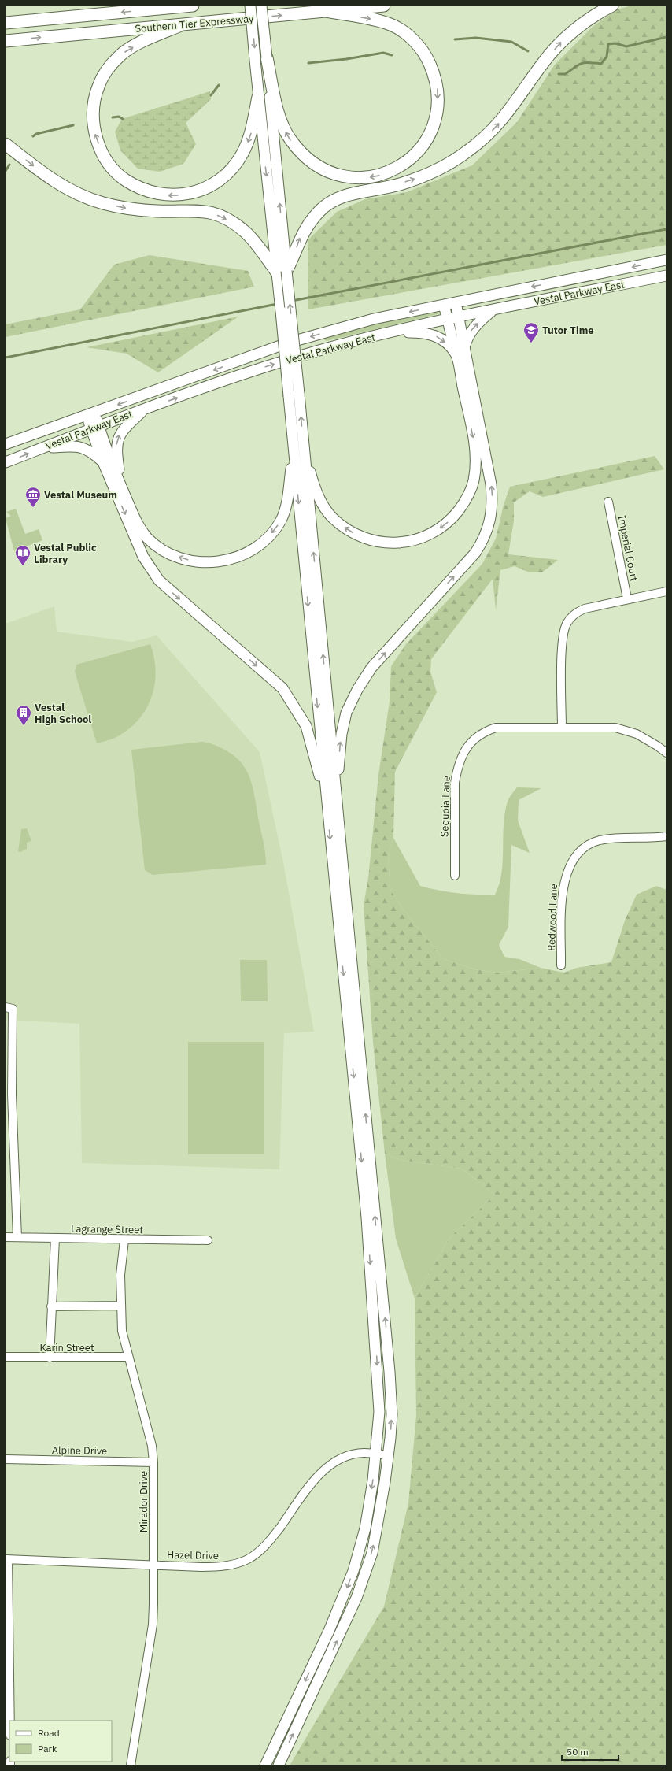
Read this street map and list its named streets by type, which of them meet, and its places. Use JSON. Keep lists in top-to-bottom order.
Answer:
{
  "streets": {
    "highway": ["Southern Tier Expressway"],
    "main road": ["Vestal Parkway East"],
    "street": [
      "Imperial Court",
      "Sequoia Lane",
      "Redwood Lane",
      "Lagrange Street",
      "Karin Street",
      "Alpine Drive",
      "Mirador Drive",
      "Hazel Drive"
    ]
  },
  "crossings": [
    ["Lagrange Street", "Mirador Drive"],
    ["Karin Street", "Mirador Drive"],
    ["Alpine Drive", "Mirador Drive"],
    ["Mirador Drive", "Hazel Drive"]
  ],
  "places": {
    "school or university": ["Tutor Time"],
    "museum": ["Vestal Museum"],
    "library": ["Vestal Public Library"],
    "building": ["Vestal High School"]
  },
  "legend": ["Road", "Park"],
  "scale_bar": "50 m"
}
